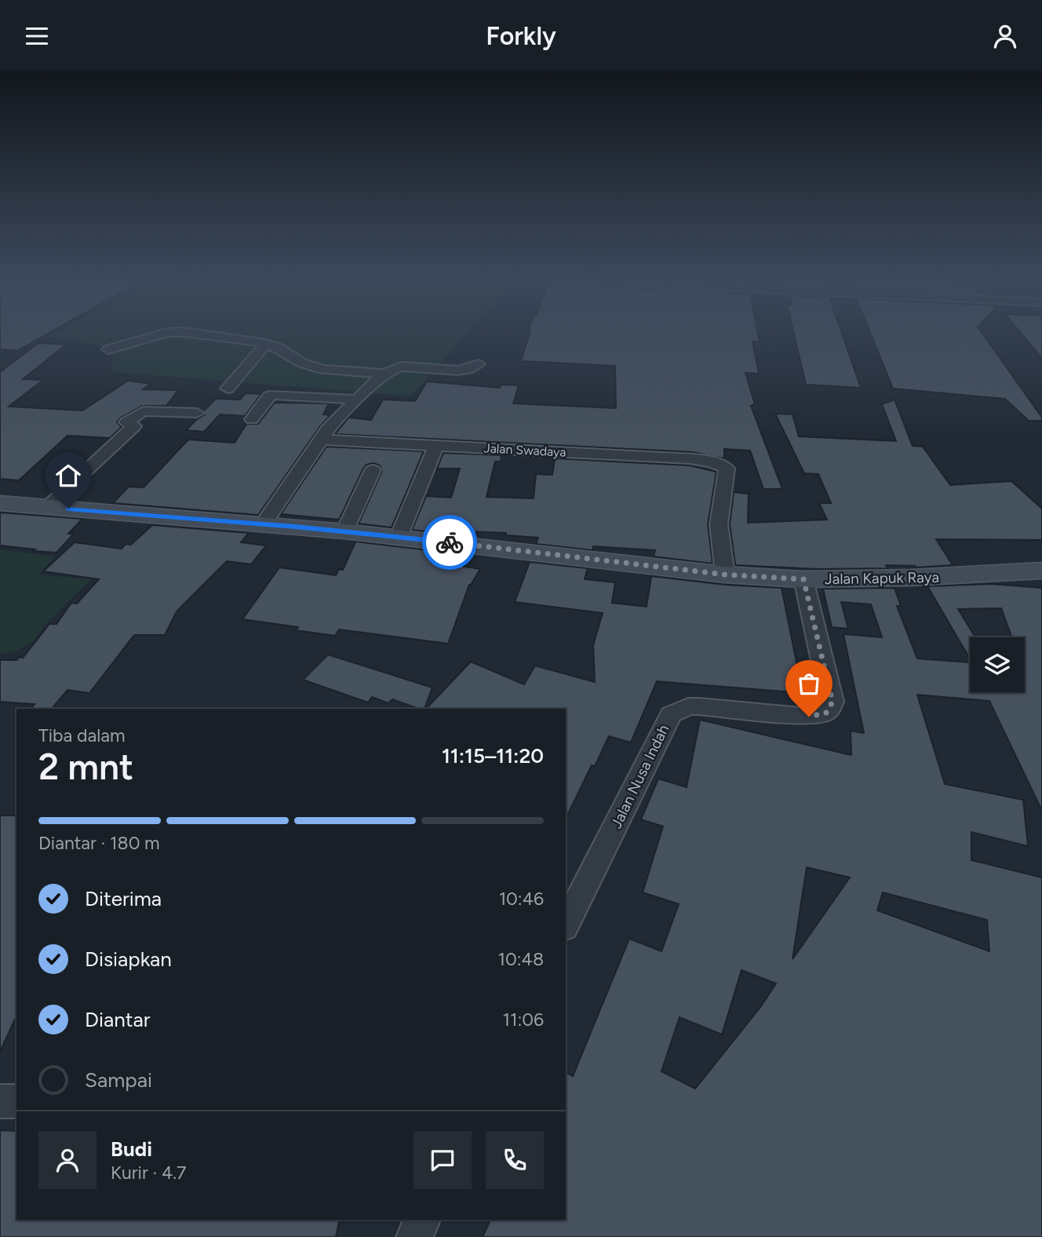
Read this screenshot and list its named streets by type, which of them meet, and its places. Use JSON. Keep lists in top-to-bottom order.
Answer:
{
  "streets": {
    "main road": ["Jalan Kapuk Raya"],
    "street": ["Jalan Swadaya", "Jalan Nusa Indah"]
  },
  "crossings": [
    ["Jalan Swadaya", "Jalan Kapuk Raya"],
    ["Jalan Kapuk Raya", "Jalan Nusa Indah"]
  ],
  "page": {
    "header": "Forkly",
    "heading": ["2 mnt", "Tiba dalam", "11:15–11:20"],
    "panel": ["Budi", "Kurir · 4.7"],
    "bar": "Diantar · 180 m",
    "list": [
      ["Diterima", "10:46"],
      ["Disiapkan", "10:48"],
      ["Diantar", "11:06"],
      "Sampai"
    ]
  }
}
